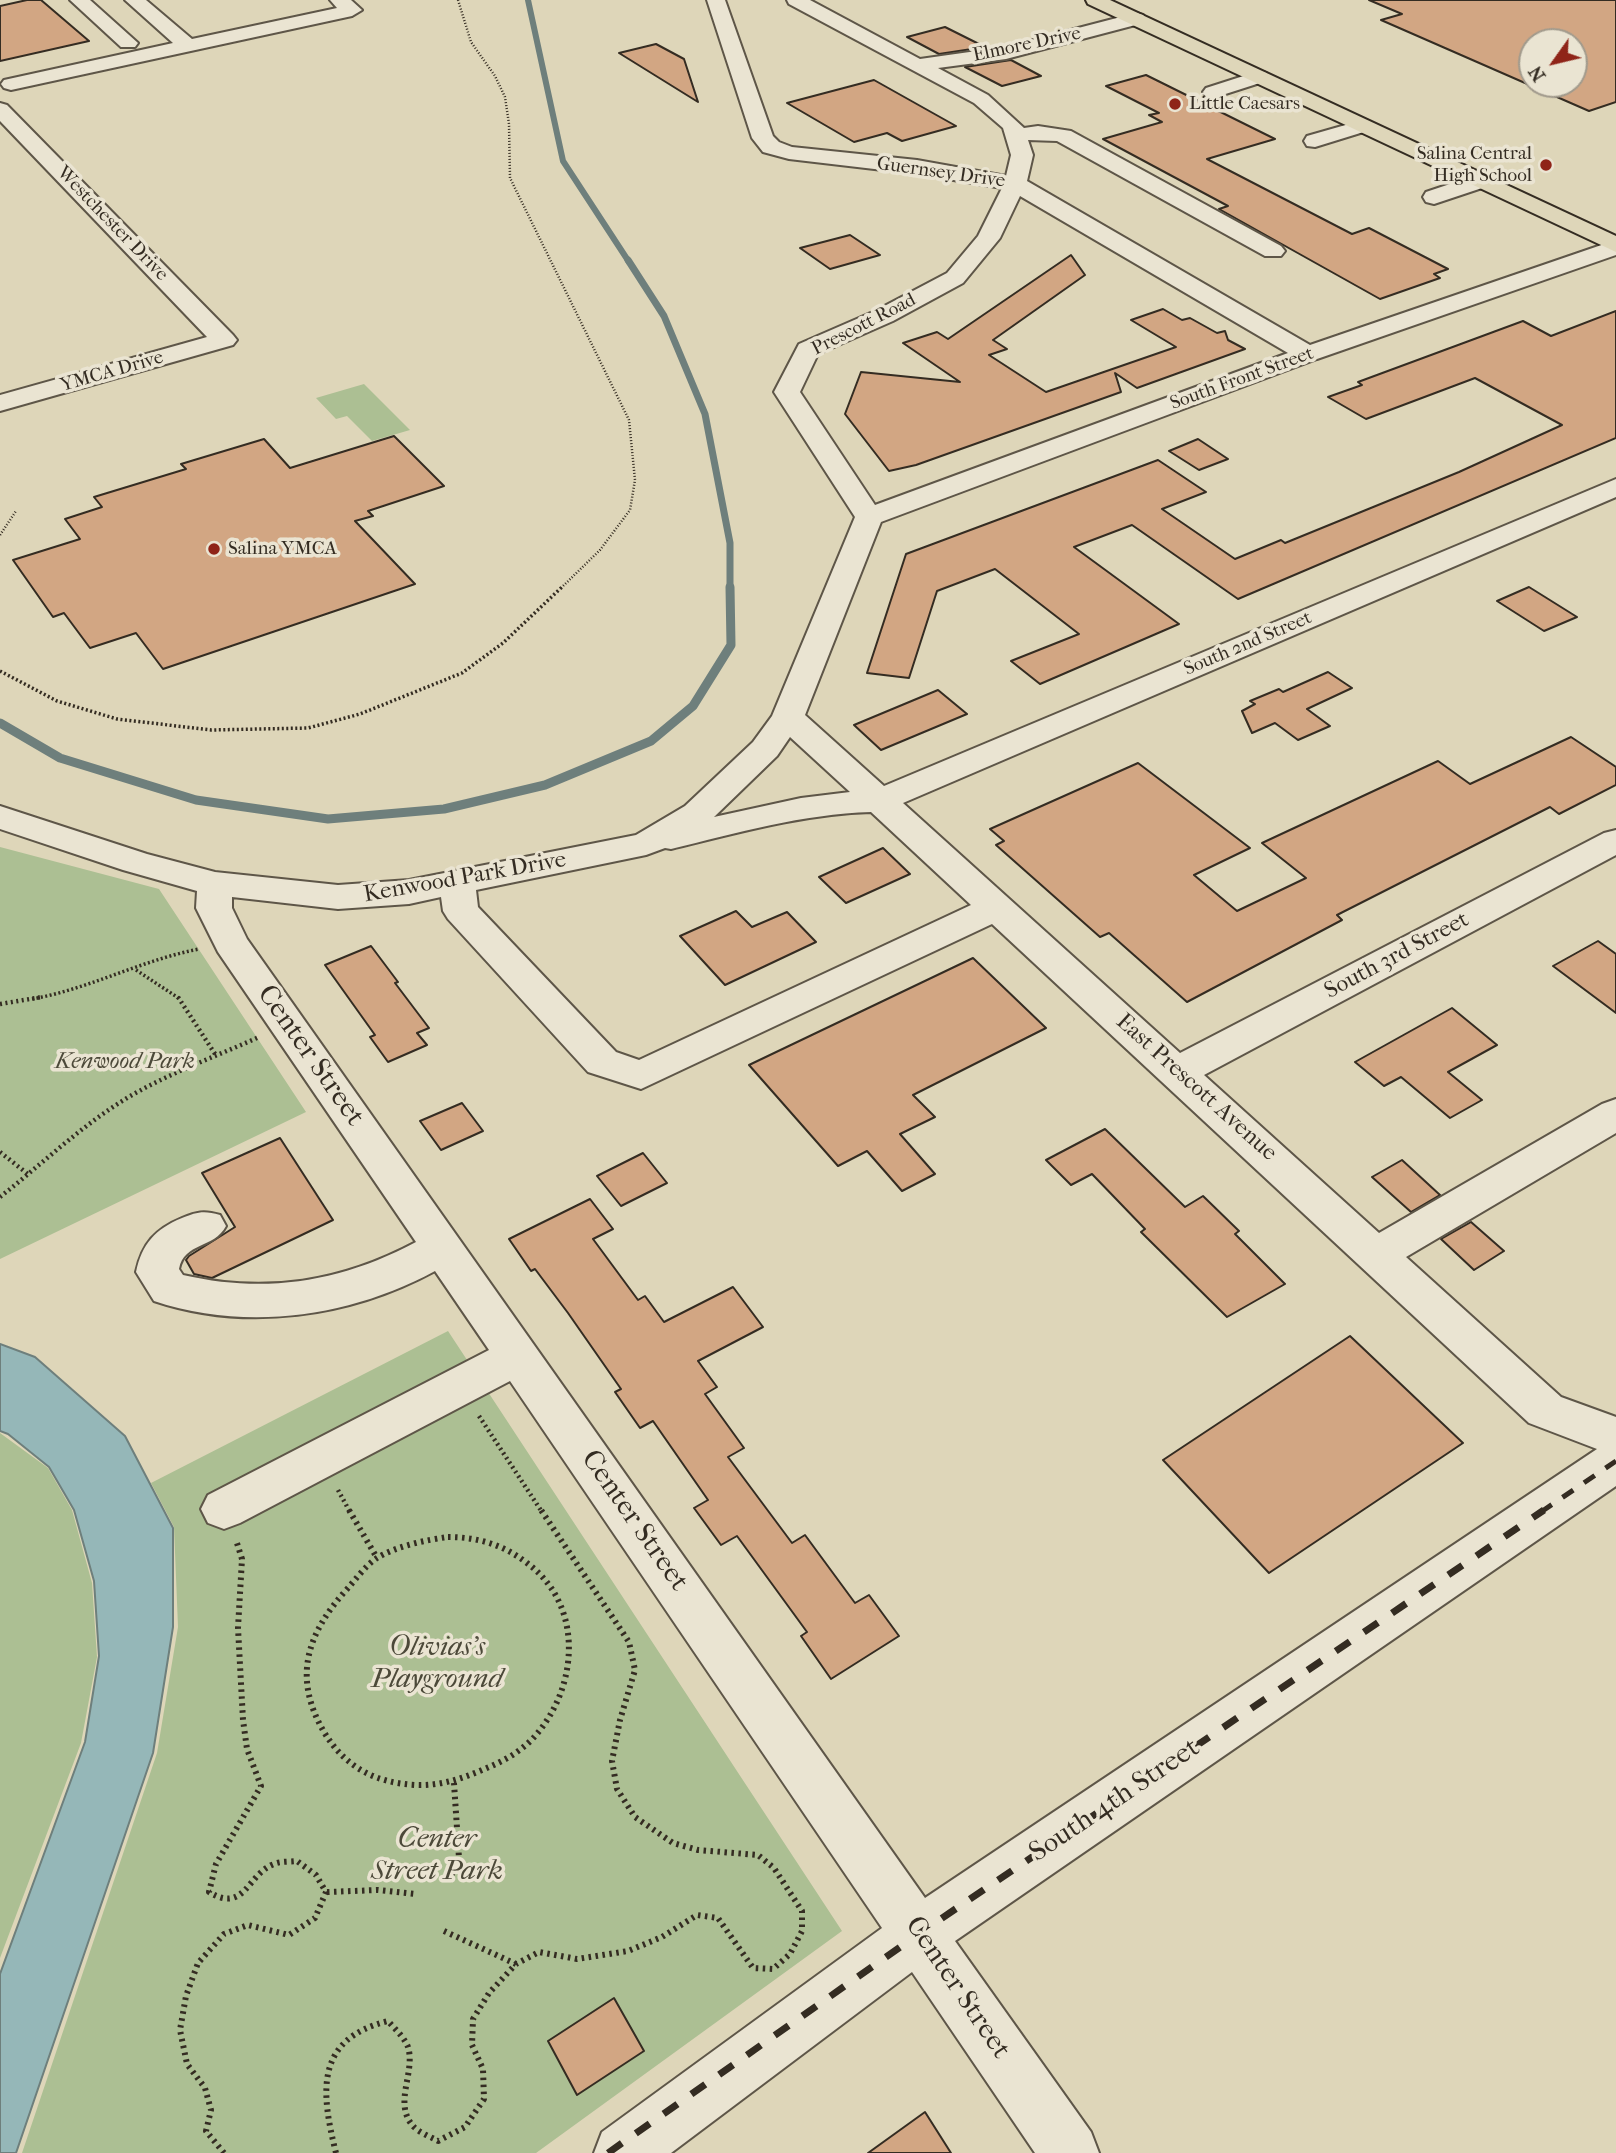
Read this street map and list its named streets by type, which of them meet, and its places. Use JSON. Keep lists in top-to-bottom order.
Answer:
{
  "streets": {
    "street": [
      "Elmore Drive",
      "Guernsey Drive",
      "Westchester Drive",
      "Prescott Road",
      "YMCA Drive",
      "South Front Street",
      "South 2nd Street",
      "Kenwood Park Drive",
      "South 3rd Street",
      "Center Street",
      "East Prescott Avenue",
      "South 4th Street"
    ]
  },
  "crossings": [
    ["Guernsey Drive", "Prescott Road"],
    ["Guernsey Drive", "South Front Street"],
    ["Westchester Drive", "YMCA Drive"],
    ["Prescott Road", "South Front Street"],
    ["South 2nd Street", "Kenwood Park Drive"],
    ["South 2nd Street", "East Prescott Avenue"],
    ["Kenwood Park Drive", "Center Street"],
    ["Kenwood Park Drive", "East Prescott Avenue"],
    ["South 3rd Street", "East Prescott Avenue"],
    ["Center Street", "South 4th Street"],
    ["East Prescott Avenue", "South 4th Street"]
  ],
  "parks": ["Kenwood Park", "Olivias's Playground", "Center Street Park"],
  "places": ["Little Caesars", "Salina Central High School", "Salina YMCA"],
  "north": "bottom left"
}
